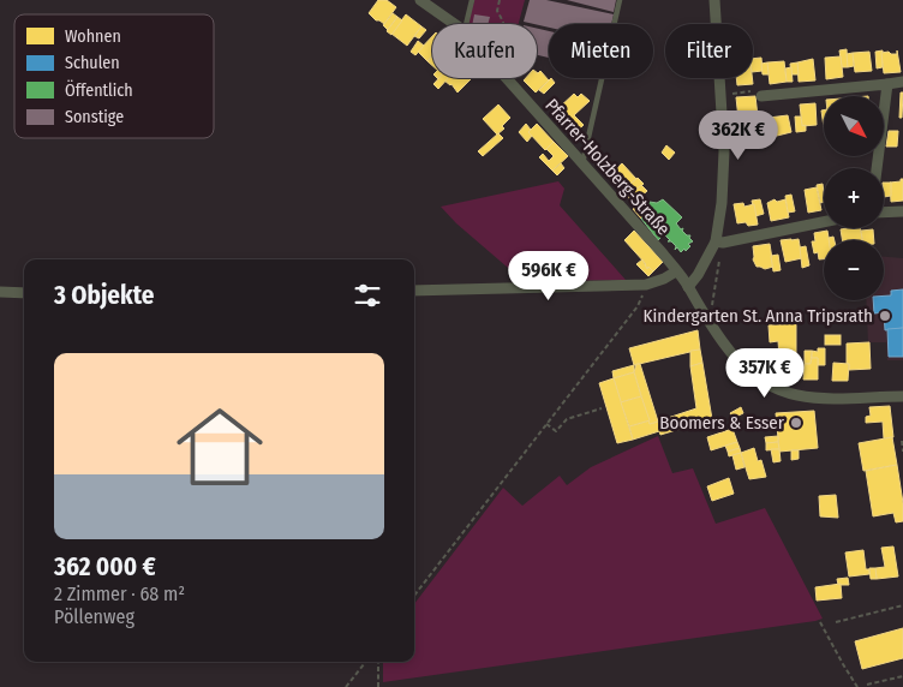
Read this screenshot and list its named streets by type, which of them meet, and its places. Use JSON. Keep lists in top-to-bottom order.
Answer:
{
  "streets": {
    "street": ["Pfarrer-Holzberg-Straße"]
  },
  "places": ["Kindergarten St. Anna Tripsrath", "Boomers & Esser"],
  "legend": [
    "Wohnen",
    "Schulen",
    "Öffentlich",
    "Sonstige"
  ],
  "north": "bottom right",
  "page": {
    "chip": ["Kaufen", "Mieten", "Filter"],
    "map_buttons": ["+", "−"],
    "price": ["362K €", "596K €", "357K €"],
    "heading": "3 Objekte",
    "list": [
      {
        "name": "362 000 €",
        "note": "2 Zimmer · 68 m² · Pöllenweg"
      }
    ]
  }
}
